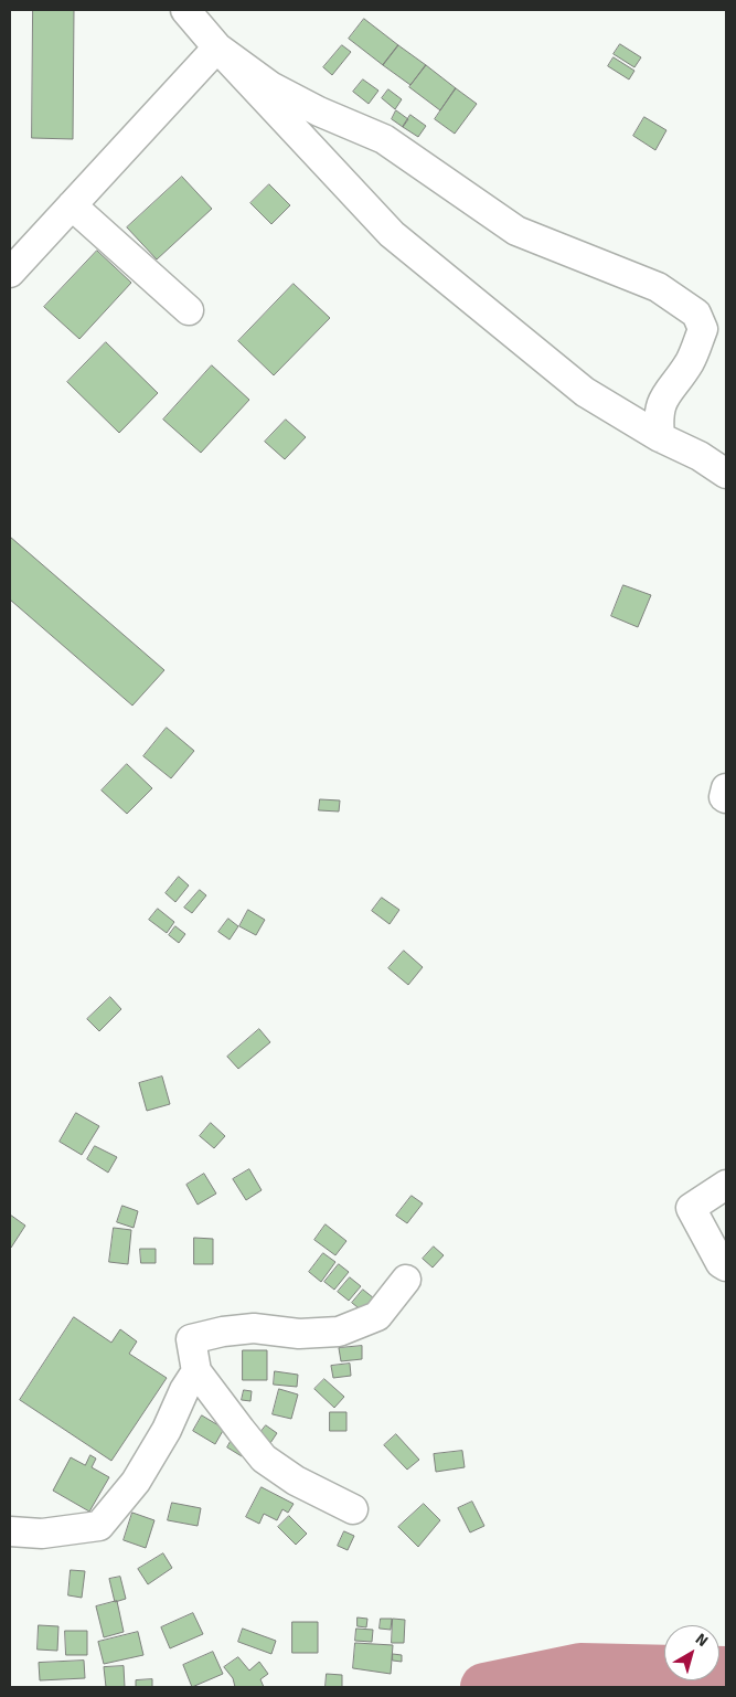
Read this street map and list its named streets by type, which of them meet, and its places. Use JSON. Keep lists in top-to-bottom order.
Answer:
{
  "north": "top right"
}
